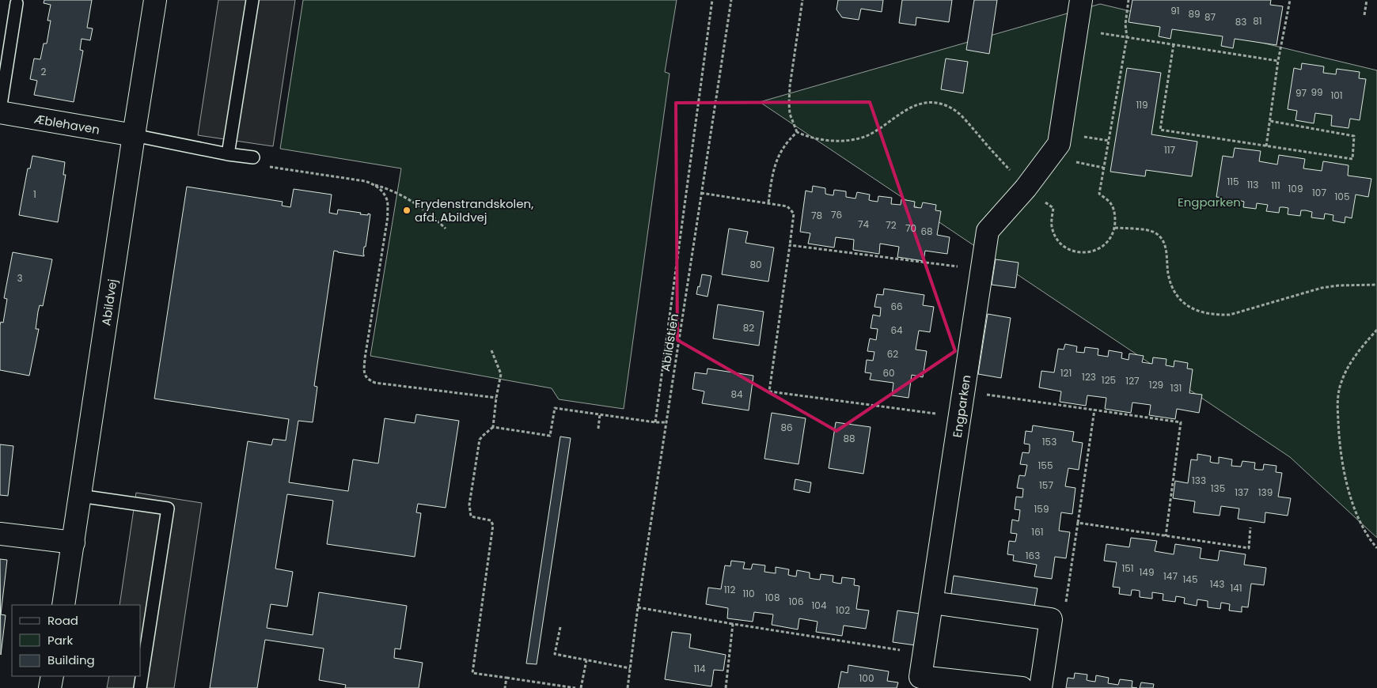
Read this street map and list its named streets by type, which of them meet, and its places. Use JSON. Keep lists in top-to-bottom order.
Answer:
{
  "streets": {
    "street": ["Æblehaven", "Abildvej", "Engparken"],
    "path": ["Abildstien"]
  },
  "crossings": [
    ["Æblehaven", "Abildvej"]
  ],
  "parks": ["Engparken"],
  "places": ["Frydenstrandskolen, afd. Abildvej"],
  "house_numbers": [
    "91",
    "89",
    "87",
    "81",
    "83",
    "2",
    "99",
    "97",
    "101",
    "119",
    "117",
    "115",
    "113",
    "111",
    "109",
    "107",
    "1",
    "105",
    "76",
    "78",
    "74",
    "72",
    "70",
    "68",
    "80",
    "3",
    "66",
    "82",
    "64",
    "62",
    "60",
    "121",
    "123",
    "125",
    "127",
    "129",
    "131",
    "84",
    "86",
    "88",
    "153",
    "155",
    "133",
    "157",
    "135",
    "137",
    "139",
    "159",
    "161",
    "163",
    "151",
    "149",
    "147",
    "145",
    "143",
    "141",
    "112",
    "110",
    "108",
    "106",
    "104",
    "102",
    "114",
    "100"
  ],
  "legend": ["Road", "Park", "Building"]
}
